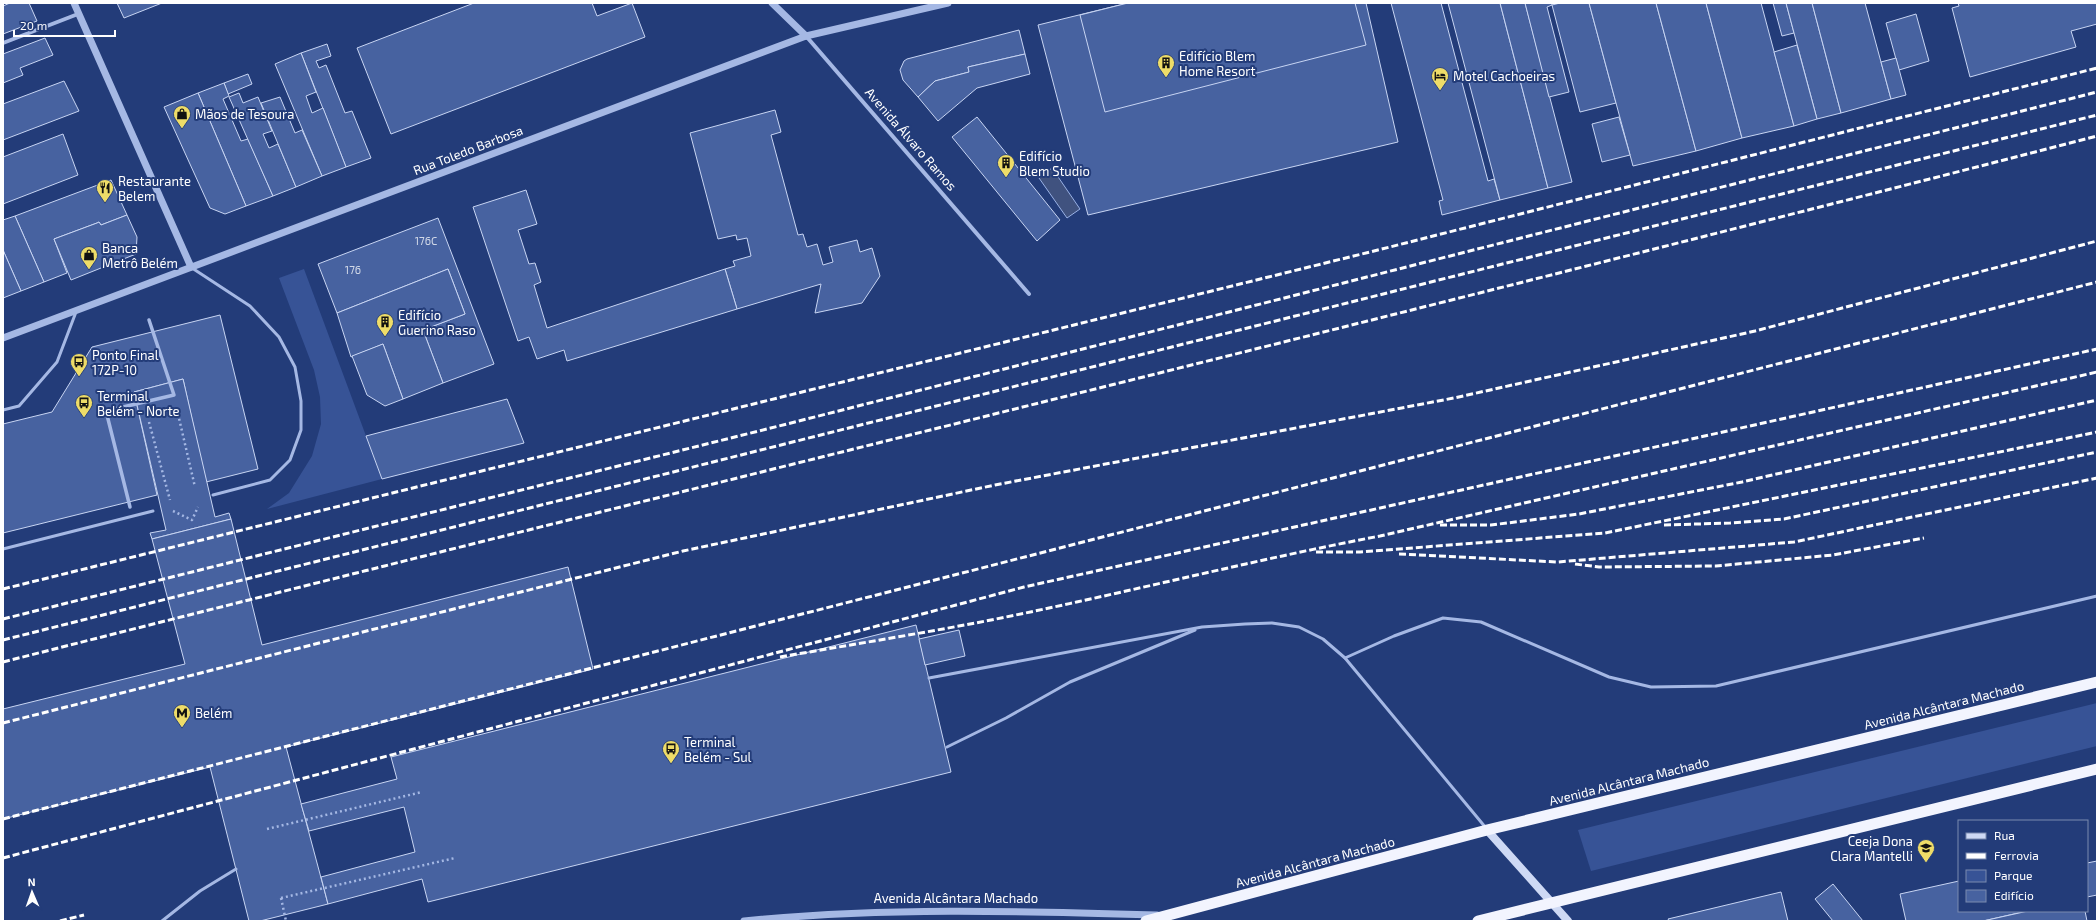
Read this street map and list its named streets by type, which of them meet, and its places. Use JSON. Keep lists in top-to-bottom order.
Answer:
{
  "streets": {
    "highway": ["Avenida Alcântara Machado"],
    "street": ["Avenida Álvaro Ramos", "Rua Toledo Barbosa"]
  },
  "crossings": [
    ["Avenida Álvaro Ramos", "Rua Toledo Barbosa"]
  ],
  "places": {
    "building": ["Edifício Blem Home Resort", "Edifício Blem Studio", "Edifício Guerino Raso"],
    "hotel": ["Motel Cachoeiras"],
    "shop": ["Mãos de Tesoura", "Banca Metrô Belém"],
    "restaurant": ["Restaurante Belem"],
    "bus stop": ["Ponto Final 172P-10", "Terminal Belém - Norte", "Terminal Belém - Sul"],
    "metro station": ["Belém"],
    "school or university": ["Ceeja Dona Clara Mantelli"]
  },
  "house_numbers": ["176C", "176"],
  "legend": [
    "Rua",
    "Ferrovia",
    "Parque",
    "Edifício"
  ],
  "scale_bar": "20 m",
  "north": "top"
}
